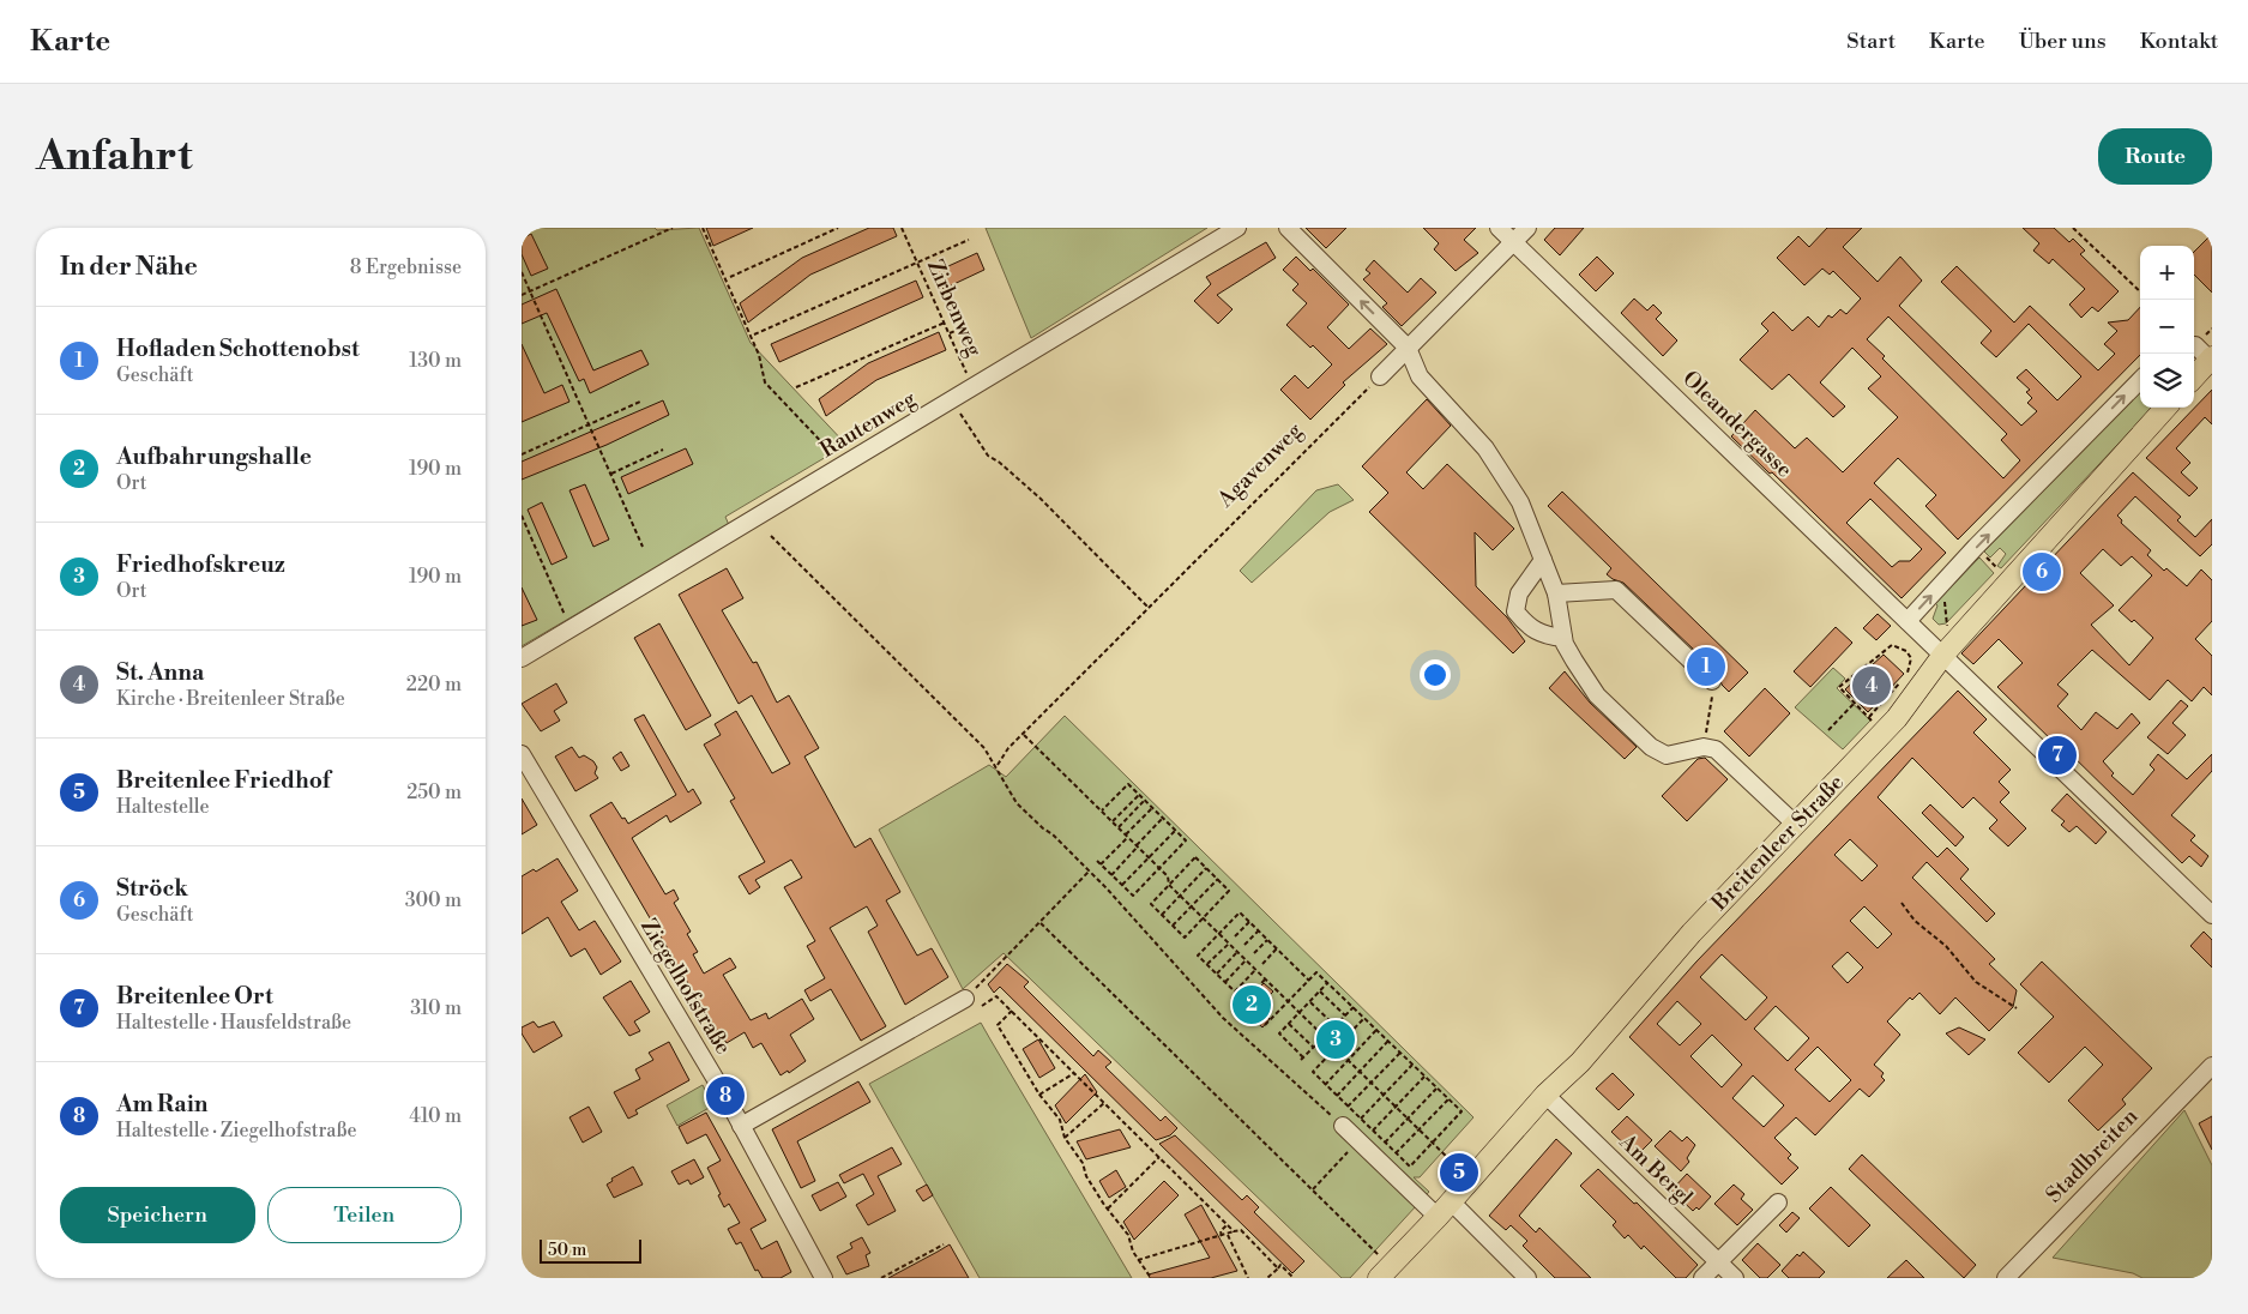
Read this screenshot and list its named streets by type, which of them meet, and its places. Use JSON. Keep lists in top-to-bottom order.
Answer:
{
  "streets": {
    "main road": ["Breitenleer Straße"],
    "street": [
      "Rautenweg",
      "Oleandergasse",
      "Ziegelhofstraße",
      "Stadlbreiten",
      "Am Bergl"
    ],
    "path": ["Zirbenweg", "Agavenweg"]
  },
  "crossings": [
    ["Zirbenweg", "Rautenweg"],
    ["Oleandergasse", "Breitenleer Straße"],
    ["Breitenleer Straße", "Am Bergl"]
  ],
  "scale_bar": "50 m",
  "page": {
    "header": "Karte",
    "nav": [
      "Start",
      "Karte",
      "Über uns",
      "Kontakt"
    ],
    "buttons": [
      "Route",
      ["Speichern", "Teilen"]
    ],
    "title": "Anfahrt",
    "heading": ["In der Nähe", "8 Ergebnisse"],
    "map_buttons": ["+", "−"],
    "list": [
      {
        "mark": "1",
        "name": "Hofladen Schottenobst",
        "note": "Geschäft",
        "value": "130 m"
      },
      {
        "mark": "2",
        "name": "Aufbahrungshalle",
        "note": "Ort",
        "value": "190 m"
      },
      {
        "mark": "3",
        "name": "Friedhofskreuz",
        "note": "Ort",
        "value": "190 m"
      },
      {
        "mark": "4",
        "name": "St. Anna",
        "note": "Kirche · Breitenleer Straße",
        "value": "220 m"
      },
      {
        "mark": "5",
        "name": "Breitenlee Friedhof",
        "note": "Haltestelle",
        "value": "250 m"
      },
      {
        "mark": "6",
        "name": "Ströck",
        "note": "Geschäft",
        "value": "300 m"
      },
      {
        "mark": "7",
        "name": "Breitenlee Ort",
        "note": "Haltestelle · Hausfeldstraße",
        "value": "310 m"
      },
      {
        "mark": "8",
        "name": "Am Rain",
        "note": "Haltestelle · Ziegelhofstraße",
        "value": "410 m"
      }
    ],
    "pins": [
      "6",
      "1",
      "4",
      "7",
      "2",
      "3",
      "8",
      "5"
    ],
    "scale": "50 m"
  }
}
